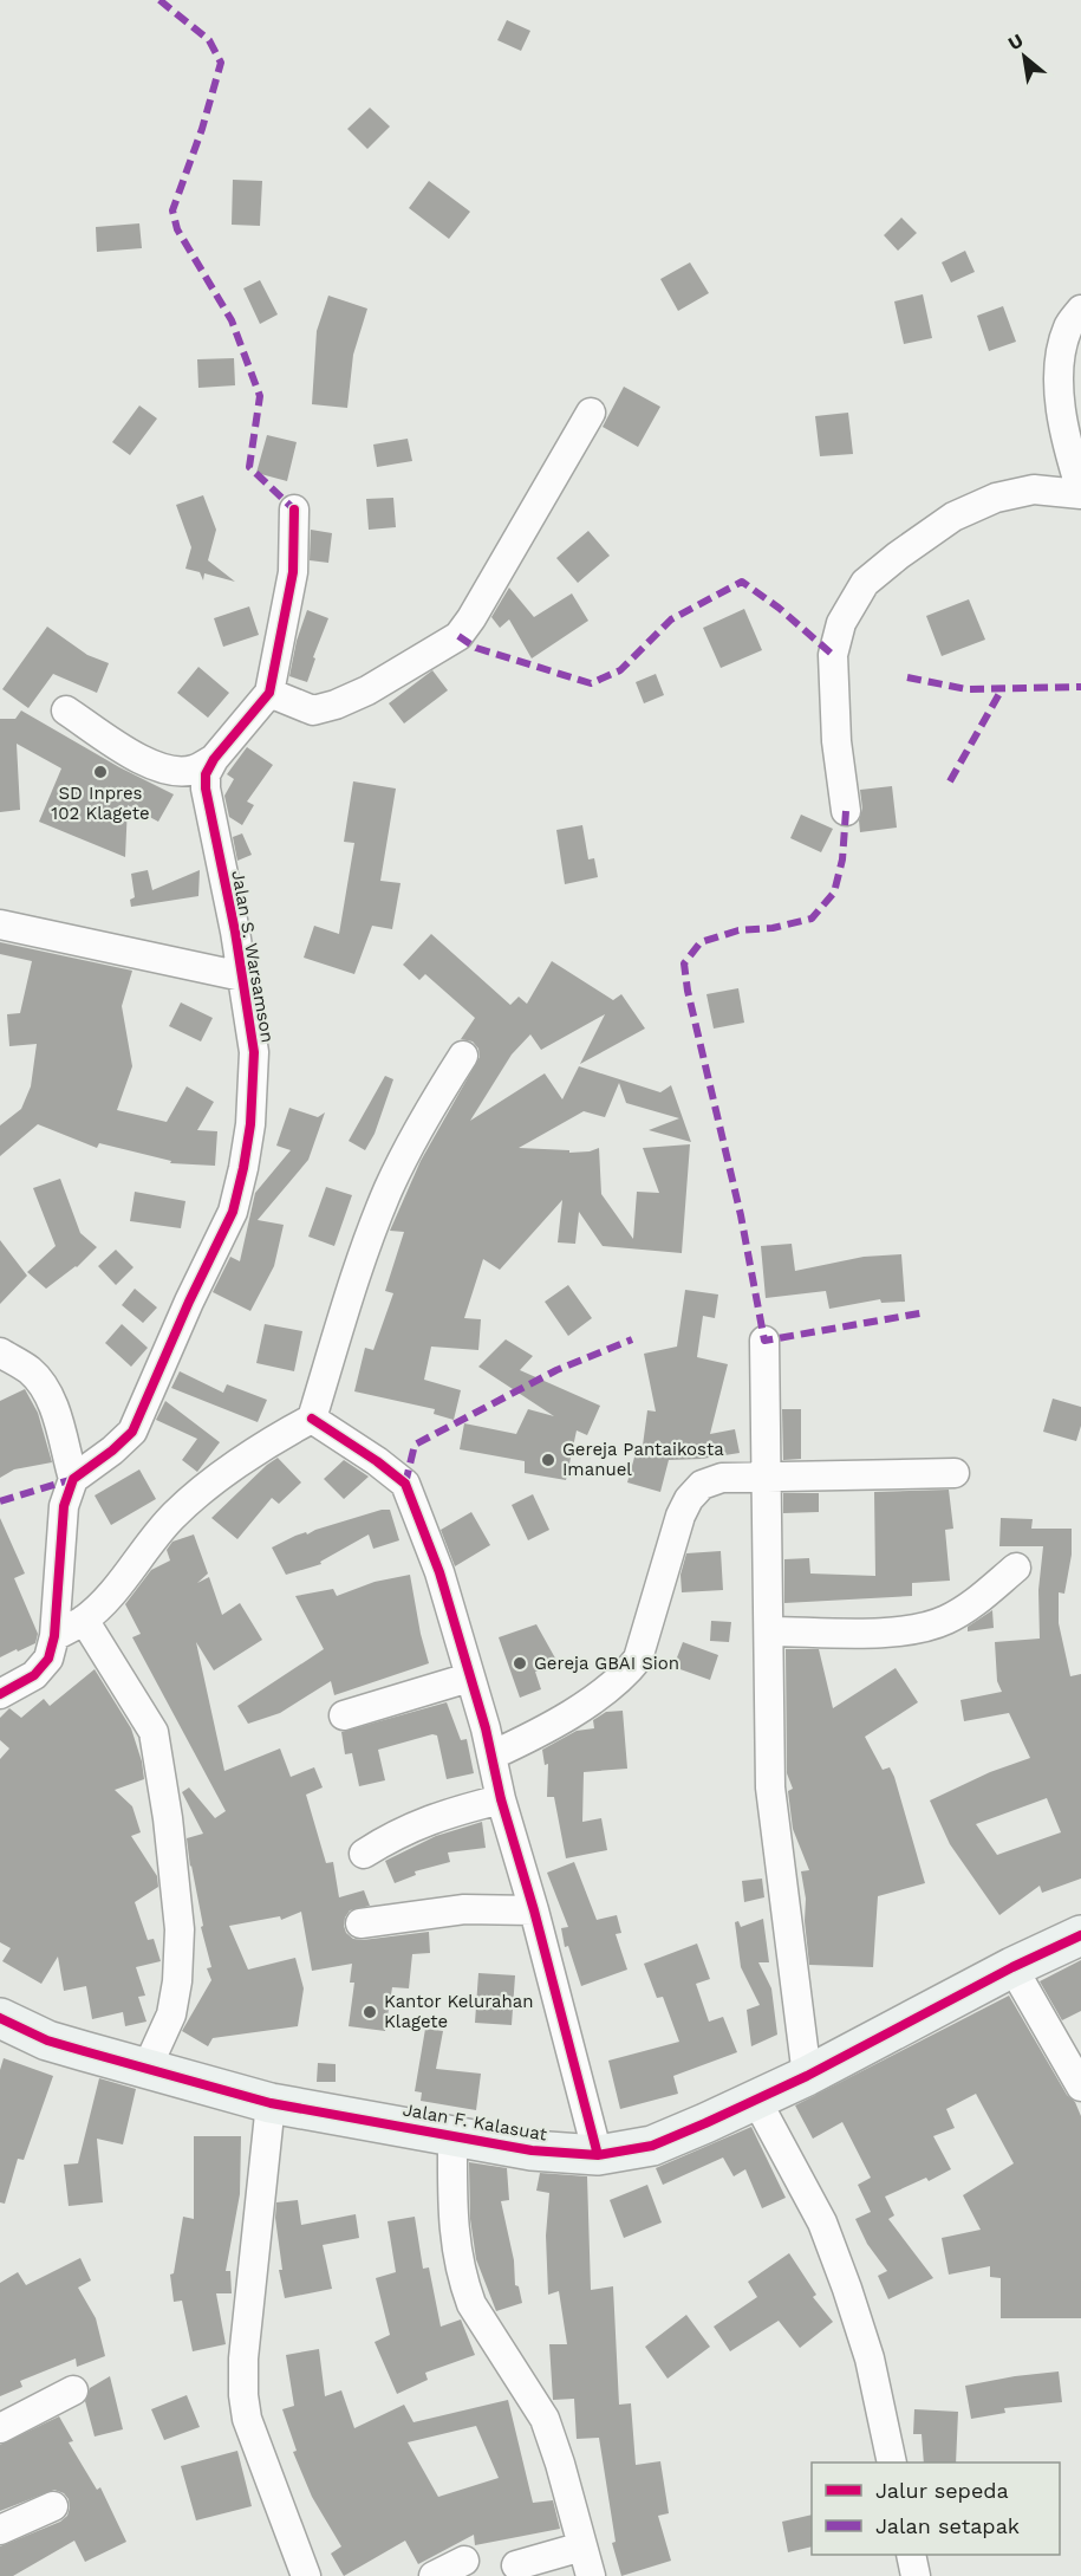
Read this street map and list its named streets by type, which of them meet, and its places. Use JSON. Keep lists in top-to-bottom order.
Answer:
{
  "streets": {
    "street": ["Jalan S. Warsamson", "Jalan F. Kalasuat"]
  },
  "places": [
    "SD Inpres 102 Klagete",
    "Gereja Pantaikosta Imanuel",
    "Gereja GBAI Sion",
    "Kantor Kelurahan Klagete"
  ],
  "legend": ["Jalur sepeda", "Jalan setapak"],
  "north": "top left"
}
